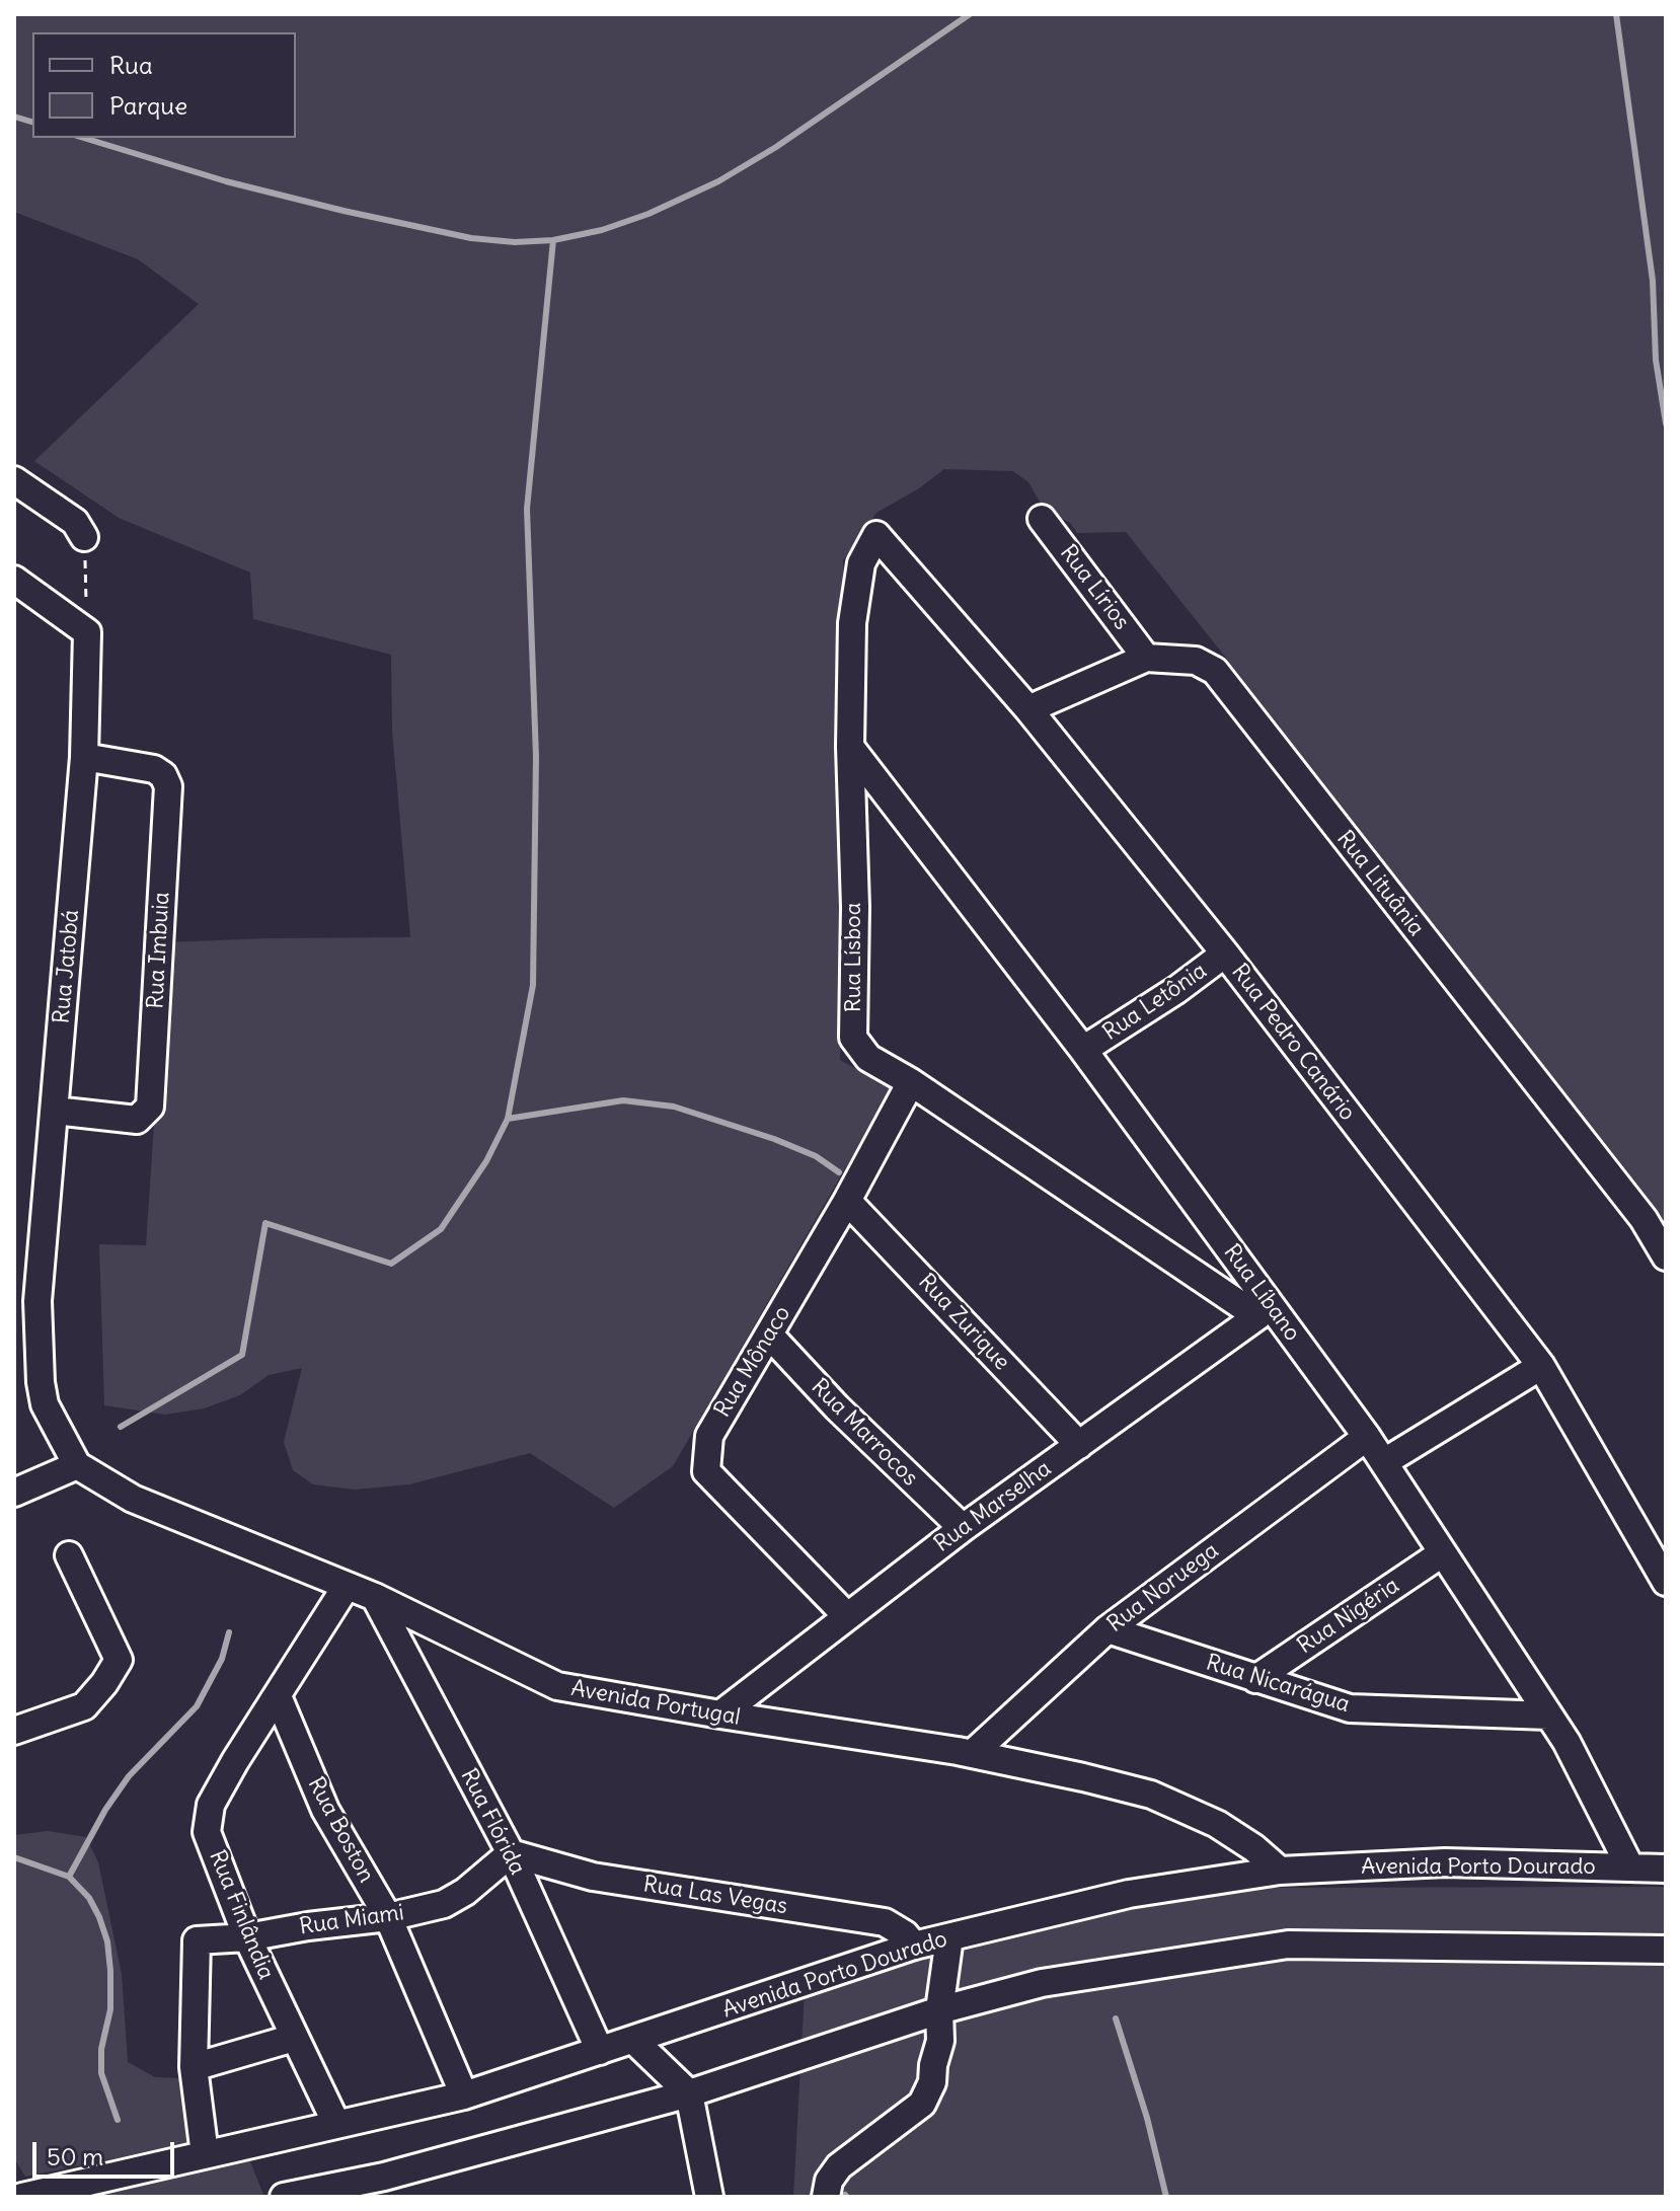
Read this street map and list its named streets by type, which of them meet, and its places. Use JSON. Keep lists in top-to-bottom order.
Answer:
{
  "streets": {
    "street": [
      "Rua Lírios",
      "Rua Lituânia",
      "Rua Imbuia",
      "Rua Lísboa",
      "Rua Jatobá",
      "Rua Letônia",
      "Rua Pedro Canário",
      "Rua Líbano",
      "Rua Zurique",
      "Rua Mônaco",
      "Rua Marrocos",
      "Rua Marselha",
      "Rua Noruega",
      "Rua Nigéria",
      "Rua Nicarágua",
      "Avenida Portugal",
      "Rua Flórida",
      "Rua Boston",
      "Avenida Porto Dourado",
      "Rua Las Vegas",
      "Rua Finlândia",
      "Rua Miami"
    ]
  },
  "crossings": [
    ["Rua Lírios", "Rua Lituânia"],
    ["Rua Lituânia", "Rua Pedro Canário"],
    ["Rua Imbuia", "Rua Jatobá"],
    ["Rua Lísboa", "Rua Pedro Canário"],
    ["Rua Lísboa", "Rua Líbano"],
    ["Rua Lísboa", "Rua Mônaco"],
    ["Rua Lísboa", "Rua Marselha"],
    ["Rua Letônia", "Rua Pedro Canário"],
    ["Rua Letônia", "Rua Líbano"],
    ["Rua Líbano", "Rua Marselha"],
    ["Rua Líbano", "Rua Noruega"],
    ["Rua Líbano", "Rua Nigéria"],
    ["Rua Líbano", "Rua Nicarágua"],
    ["Rua Líbano", "Avenida Porto Dourado"],
    ["Rua Zurique", "Rua Mônaco"],
    ["Rua Zurique", "Rua Marselha"],
    ["Rua Mônaco", "Rua Marrocos"],
    ["Rua Mônaco", "Rua Marselha"],
    ["Rua Marrocos", "Rua Marselha"],
    ["Rua Marselha", "Avenida Portugal"],
    ["Rua Noruega", "Rua Nicarágua"],
    ["Rua Noruega", "Avenida Portugal"],
    ["Rua Nigéria", "Rua Nicarágua"],
    ["Avenida Portugal", "Rua Flórida"],
    ["Avenida Portugal", "Avenida Porto Dourado"],
    ["Avenida Portugal", "Rua Finlândia"],
    ["Rua Flórida", "Avenida Porto Dourado"],
    ["Rua Flórida", "Rua Las Vegas"],
    ["Rua Flórida", "Rua Miami"],
    ["Rua Boston", "Avenida Porto Dourado"],
    ["Rua Boston", "Rua Finlândia"],
    ["Rua Boston", "Rua Miami"],
    ["Avenida Porto Dourado", "Rua Las Vegas"],
    ["Avenida Porto Dourado", "Rua Finlândia"],
    ["Avenida Porto Dourado", "Rua Miami"],
    ["Rua Las Vegas", "Rua Miami"],
    ["Rua Finlândia", "Rua Miami"]
  ],
  "legend": ["Rua", "Parque"],
  "scale_bar": "50 m"
}
